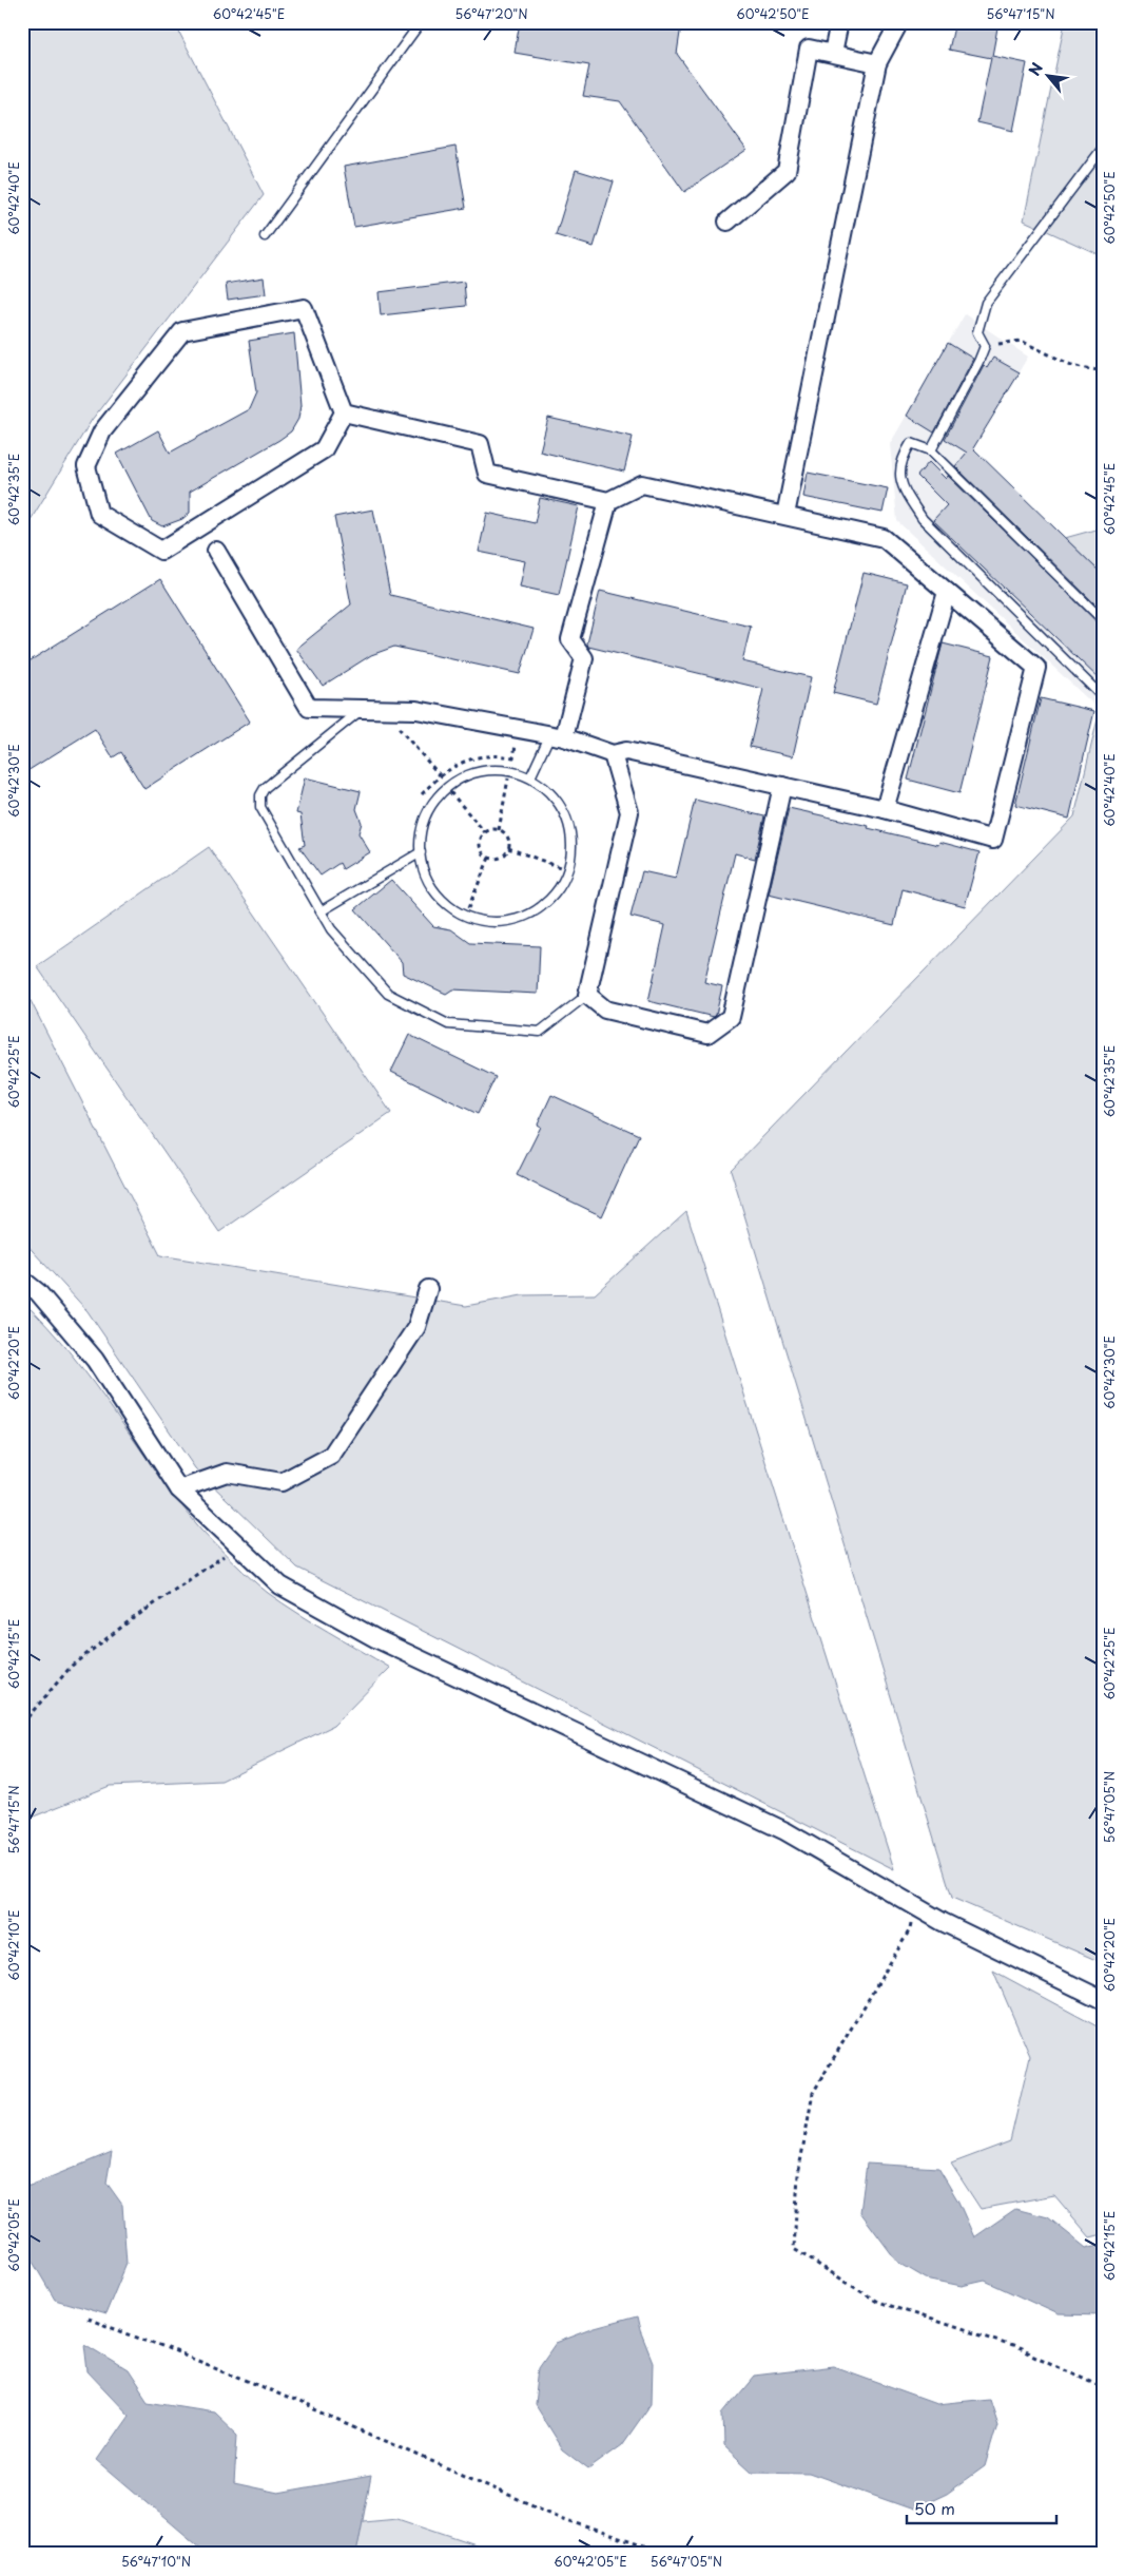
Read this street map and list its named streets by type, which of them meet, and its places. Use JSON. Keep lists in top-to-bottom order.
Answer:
{
  "scale_bar": "50 m",
  "north": "top left",
  "coordinates": [
    "60°42'45\"E",
    "56°47'20\"N",
    "60°42'50\"E",
    "56°47'15\"N",
    "60°42'40\"E",
    "60°42'35\"E",
    "60°42'30\"E",
    "60°42'25\"E",
    "60°42'20\"E",
    "60°42'15\"E",
    "56°47'05\"N",
    "60°42'10\"E",
    "60°42'05\"E",
    "56°47'10\"N"
  ]
}
